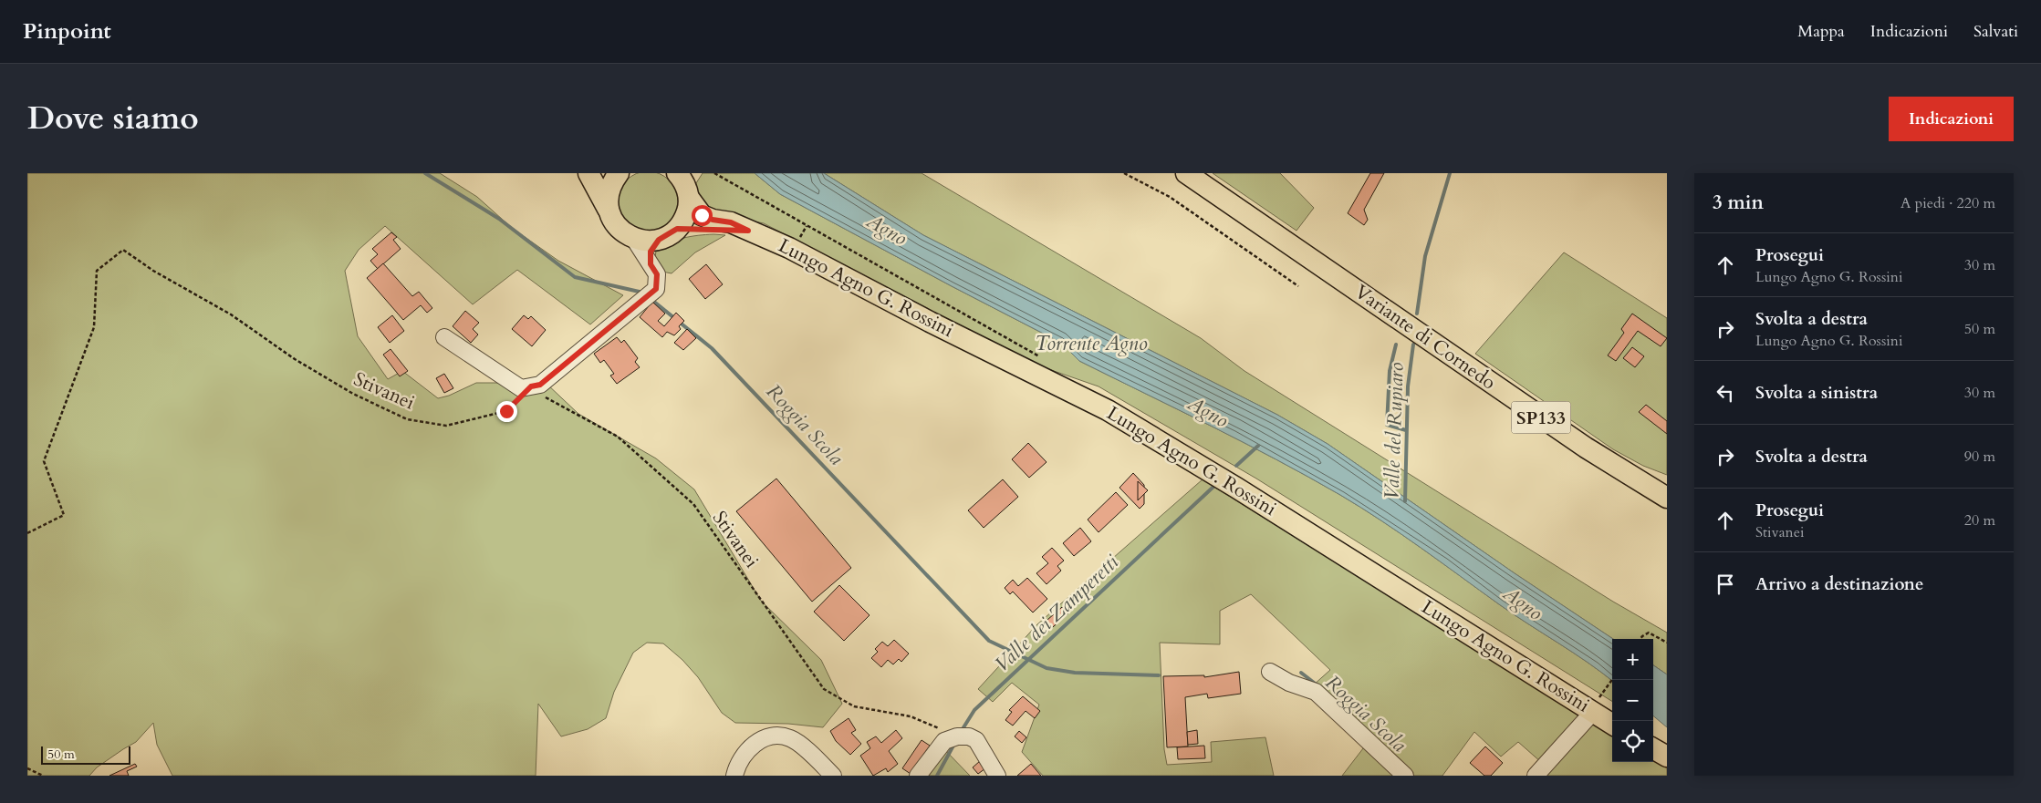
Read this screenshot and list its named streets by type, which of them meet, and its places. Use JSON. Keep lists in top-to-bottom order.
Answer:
{
  "streets": {
    "main road": ["Lungo Agno G. Rossini", "Variante di Cornedo", "SP133"],
    "path": ["Stivanei"]
  },
  "water": [
    "Agno",
    "Torrente Agno",
    "Roggia Scola",
    "Valle del Rupiaro",
    "Valle dei Zamperetti"
  ],
  "scale_bar": "50 m",
  "page": {
    "header": "Pinpoint",
    "nav": ["Mappa", "Indicazioni", "Salvati"],
    "title": "Dove siamo",
    "buttons": "Indicazioni",
    "heading": ["3 min", "A piedi · 220 m"],
    "list": [
      ["Prosegui", "Lungo Agno G. Rossini", "30 m"],
      ["Svolta a destra", "Lungo Agno G. Rossini", "50 m"],
      ["Svolta a sinistra", "30 m"],
      ["Svolta a destra", "90 m"],
      ["Prosegui", "Stivanei", "20 m"],
      "Arrivo a destinazione"
    ],
    "map_buttons": ["+", "−"],
    "scale": "50 m"
  }
}
